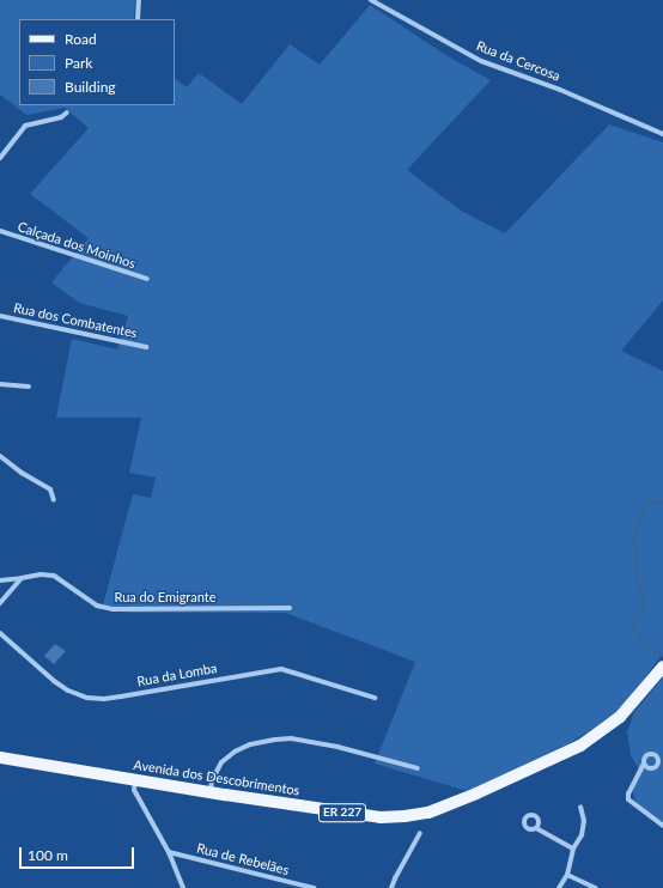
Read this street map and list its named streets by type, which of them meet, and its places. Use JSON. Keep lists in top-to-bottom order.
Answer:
{
  "streets": {
    "main road": ["Avenida dos Descobrimentos", "ER 227"],
    "street": [
      "Rua da Cercosa",
      "Calçada dos Moinhos",
      "Rua dos Combatentes",
      "Rua do Emigrante",
      "Rua da Lomba",
      "Rua de Rebelães"
    ]
  },
  "legend": ["Road", "Park", "Building"],
  "scale_bar": "100 m"
}
